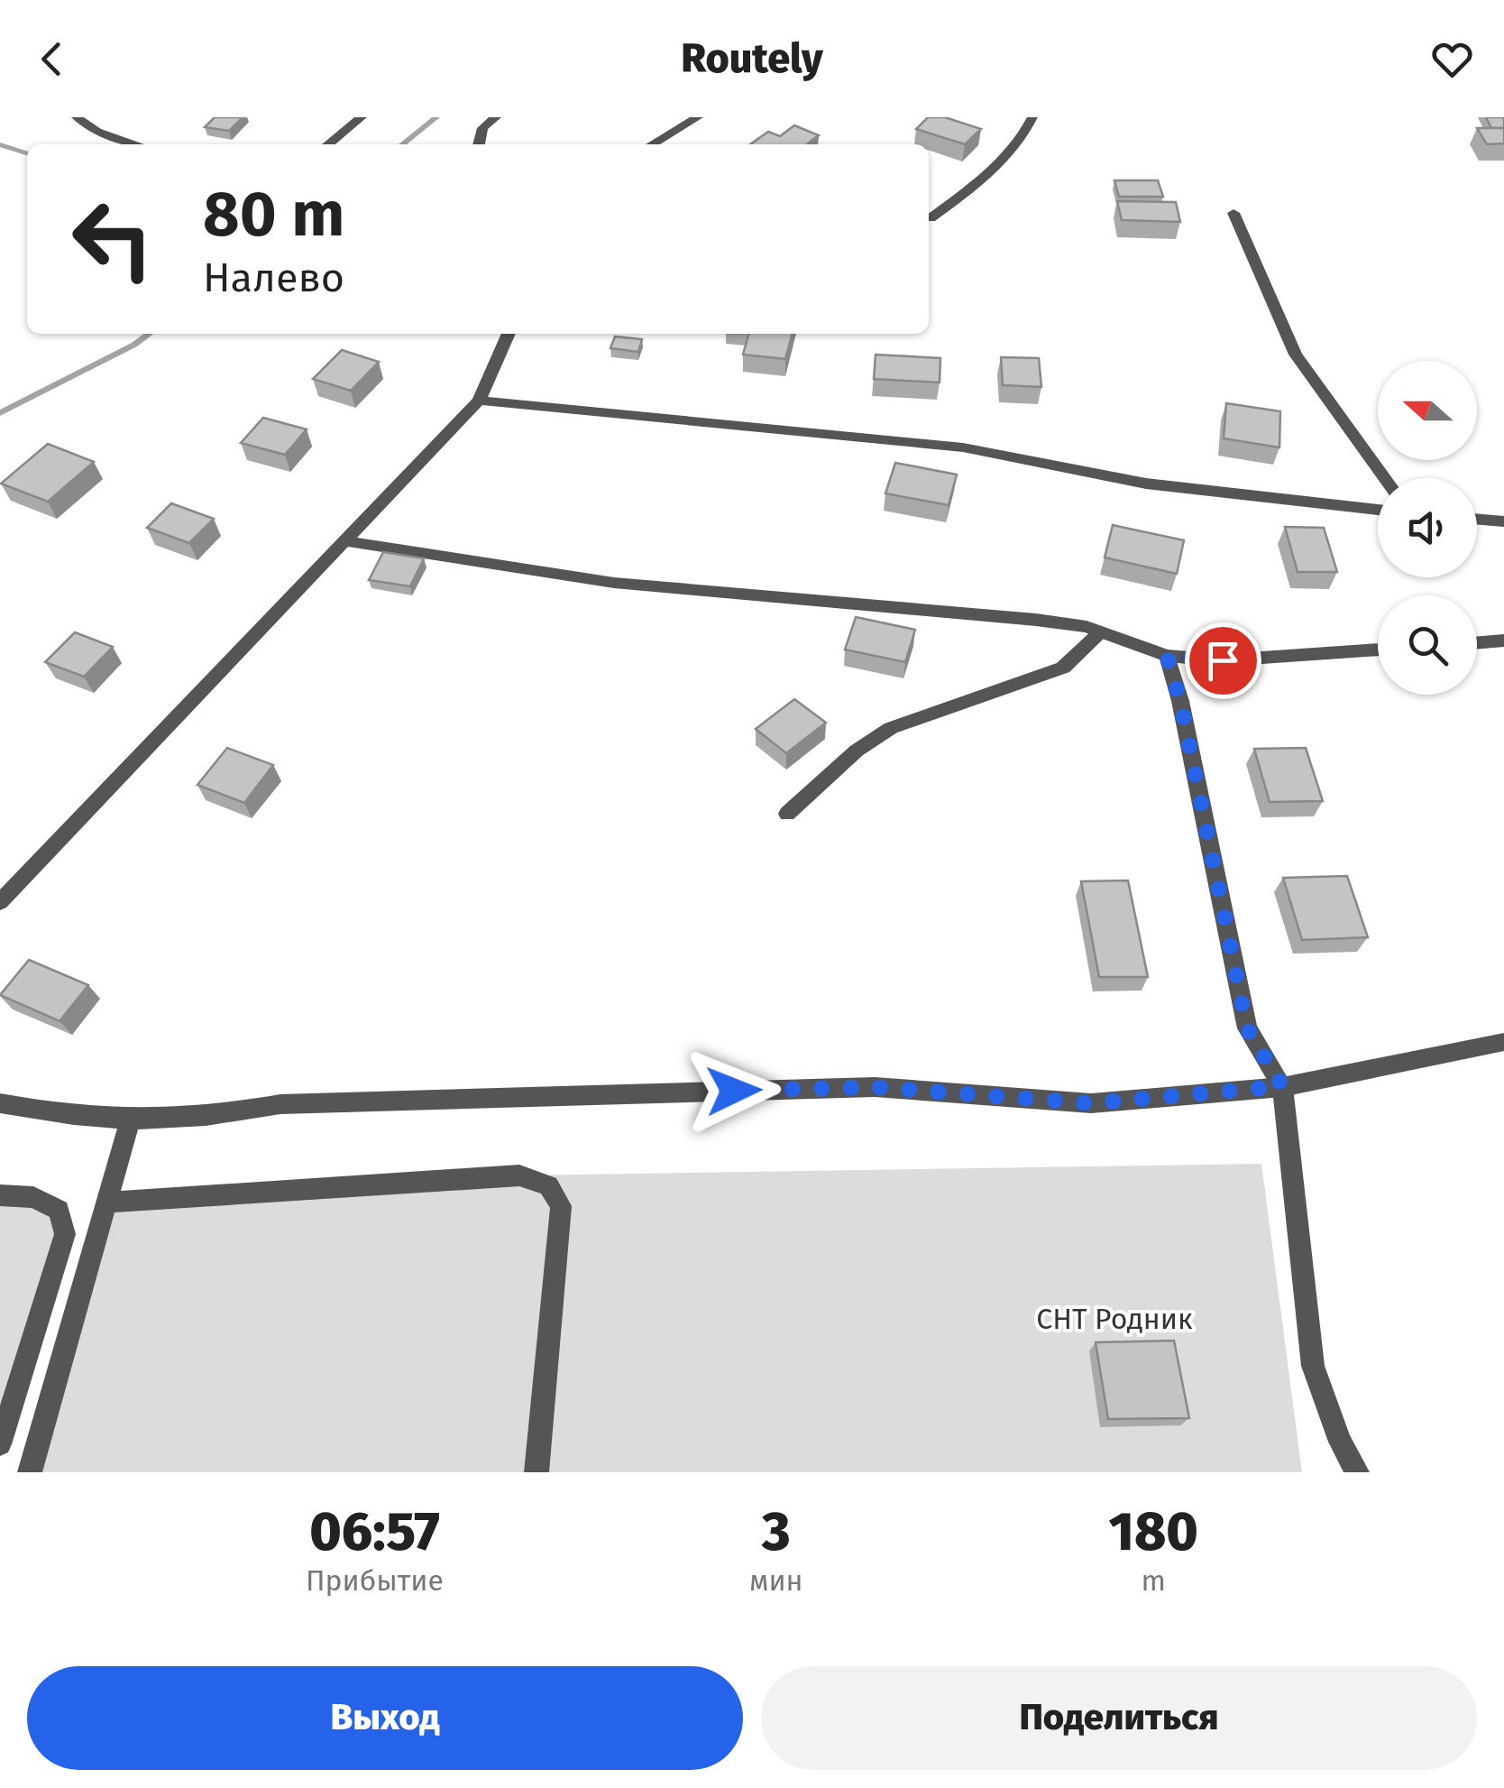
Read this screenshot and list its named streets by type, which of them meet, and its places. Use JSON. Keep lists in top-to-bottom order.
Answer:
{
  "parks": ["СНТ Родник"],
  "north": "left",
  "page": {
    "header": "Routely",
    "turn": ["80 m", "Налево"],
    "eta": [
      "06:57",
      "Прибытие",
      "3",
      "мин",
      "180",
      "m"
    ],
    "buttons": ["Выход", "Поделиться"]
  }
}
